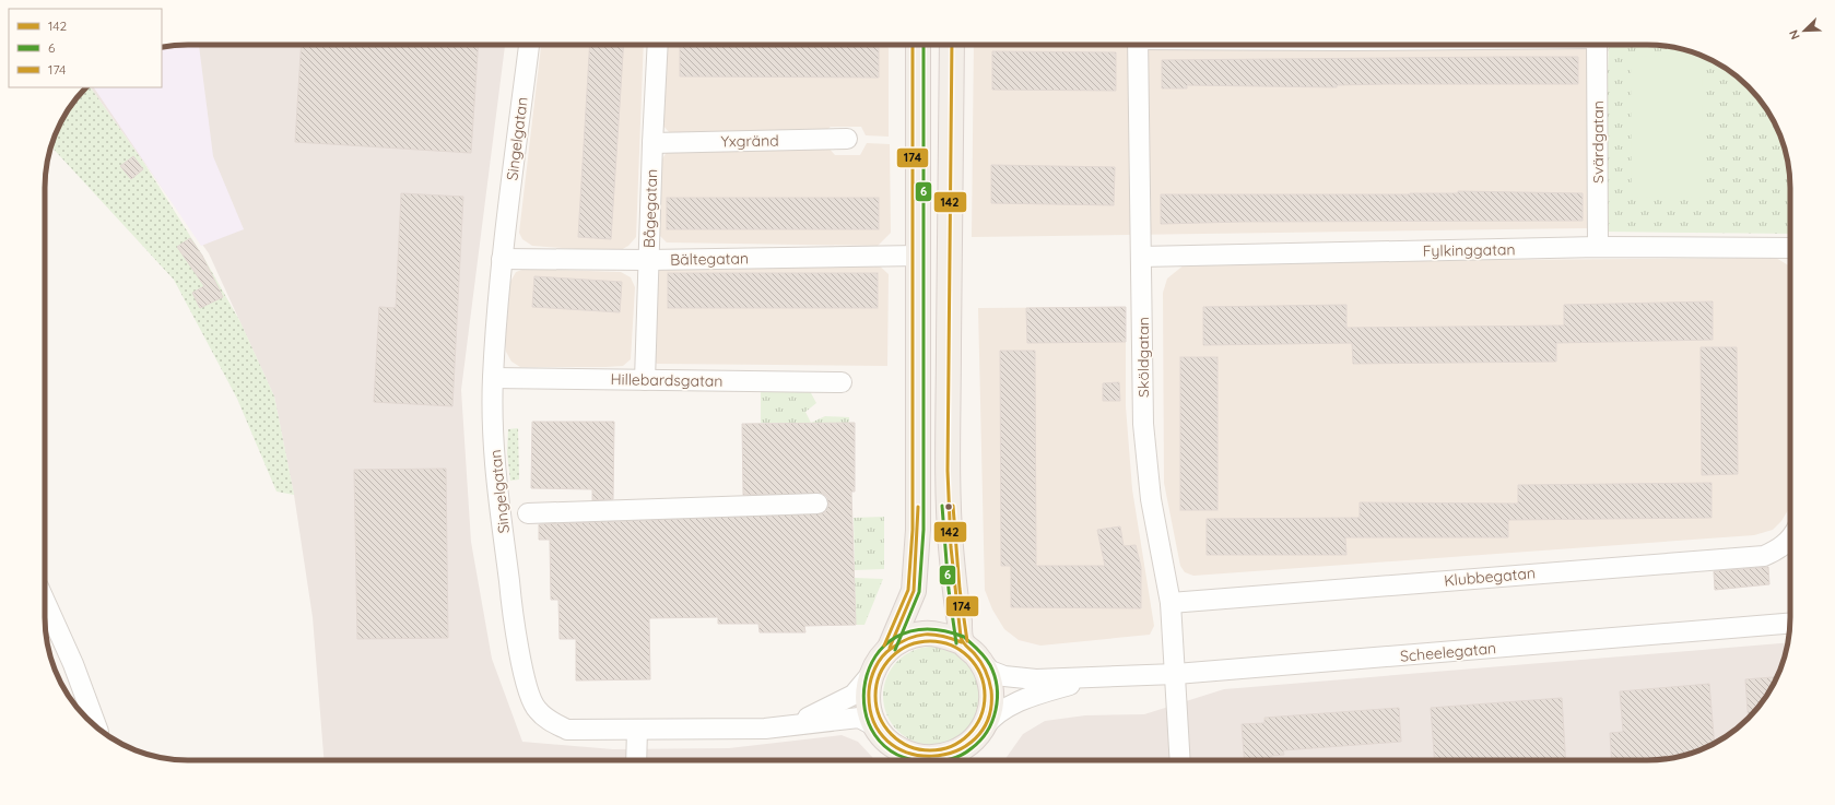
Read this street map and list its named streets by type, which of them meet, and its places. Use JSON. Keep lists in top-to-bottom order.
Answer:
{
  "streets": {
    "street": [
      "Singelgatan",
      "Yxgränd",
      "Svärdgatan",
      "Bågegatan",
      "Fylkinggatan",
      "Bältegatan",
      "Sköldgatan",
      "Hillebardsgatan",
      "Klubbegatan",
      "Scheelegatan"
    ]
  },
  "crossings": [
    ["Singelgatan", "Bältegatan"],
    ["Singelgatan", "Hillebardsgatan"],
    ["Singelgatan", "Scheelegatan"],
    ["Yxgränd", "Bågegatan"],
    ["Svärdgatan", "Fylkinggatan"],
    ["Bågegatan", "Bältegatan"],
    ["Bågegatan", "Hillebardsgatan"],
    ["Fylkinggatan", "Sköldgatan"],
    ["Sköldgatan", "Klubbegatan"],
    ["Sköldgatan", "Scheelegatan"]
  ],
  "lines": ["transit line 142", "transit line 6", "transit line 174"],
  "legend": ["142", "6", "174"],
  "north": "bottom left"
}
